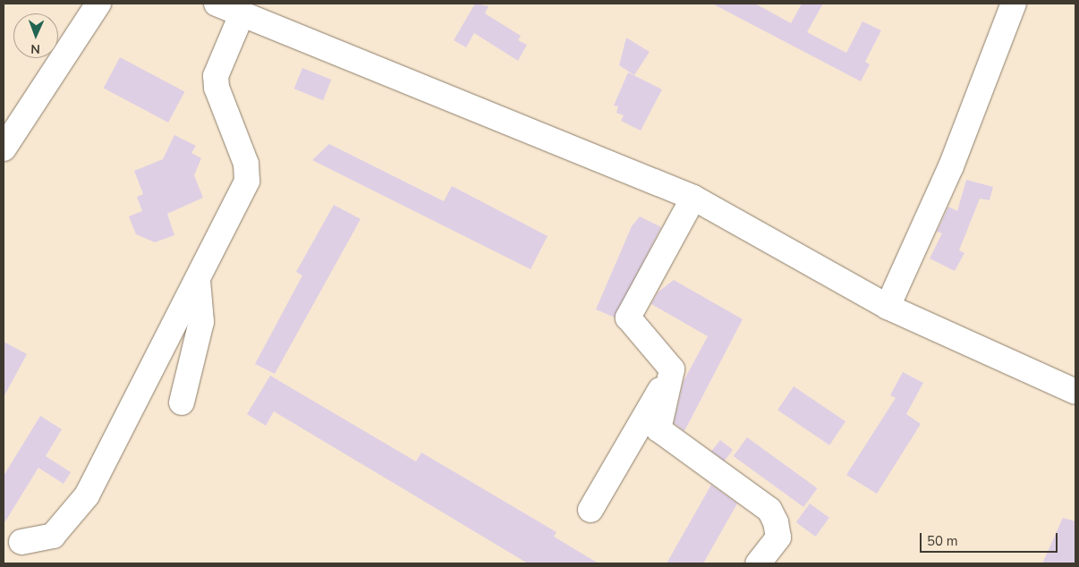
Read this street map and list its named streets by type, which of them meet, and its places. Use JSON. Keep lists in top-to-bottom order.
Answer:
{
  "scale_bar": "50 m",
  "north": "bottom"
}
